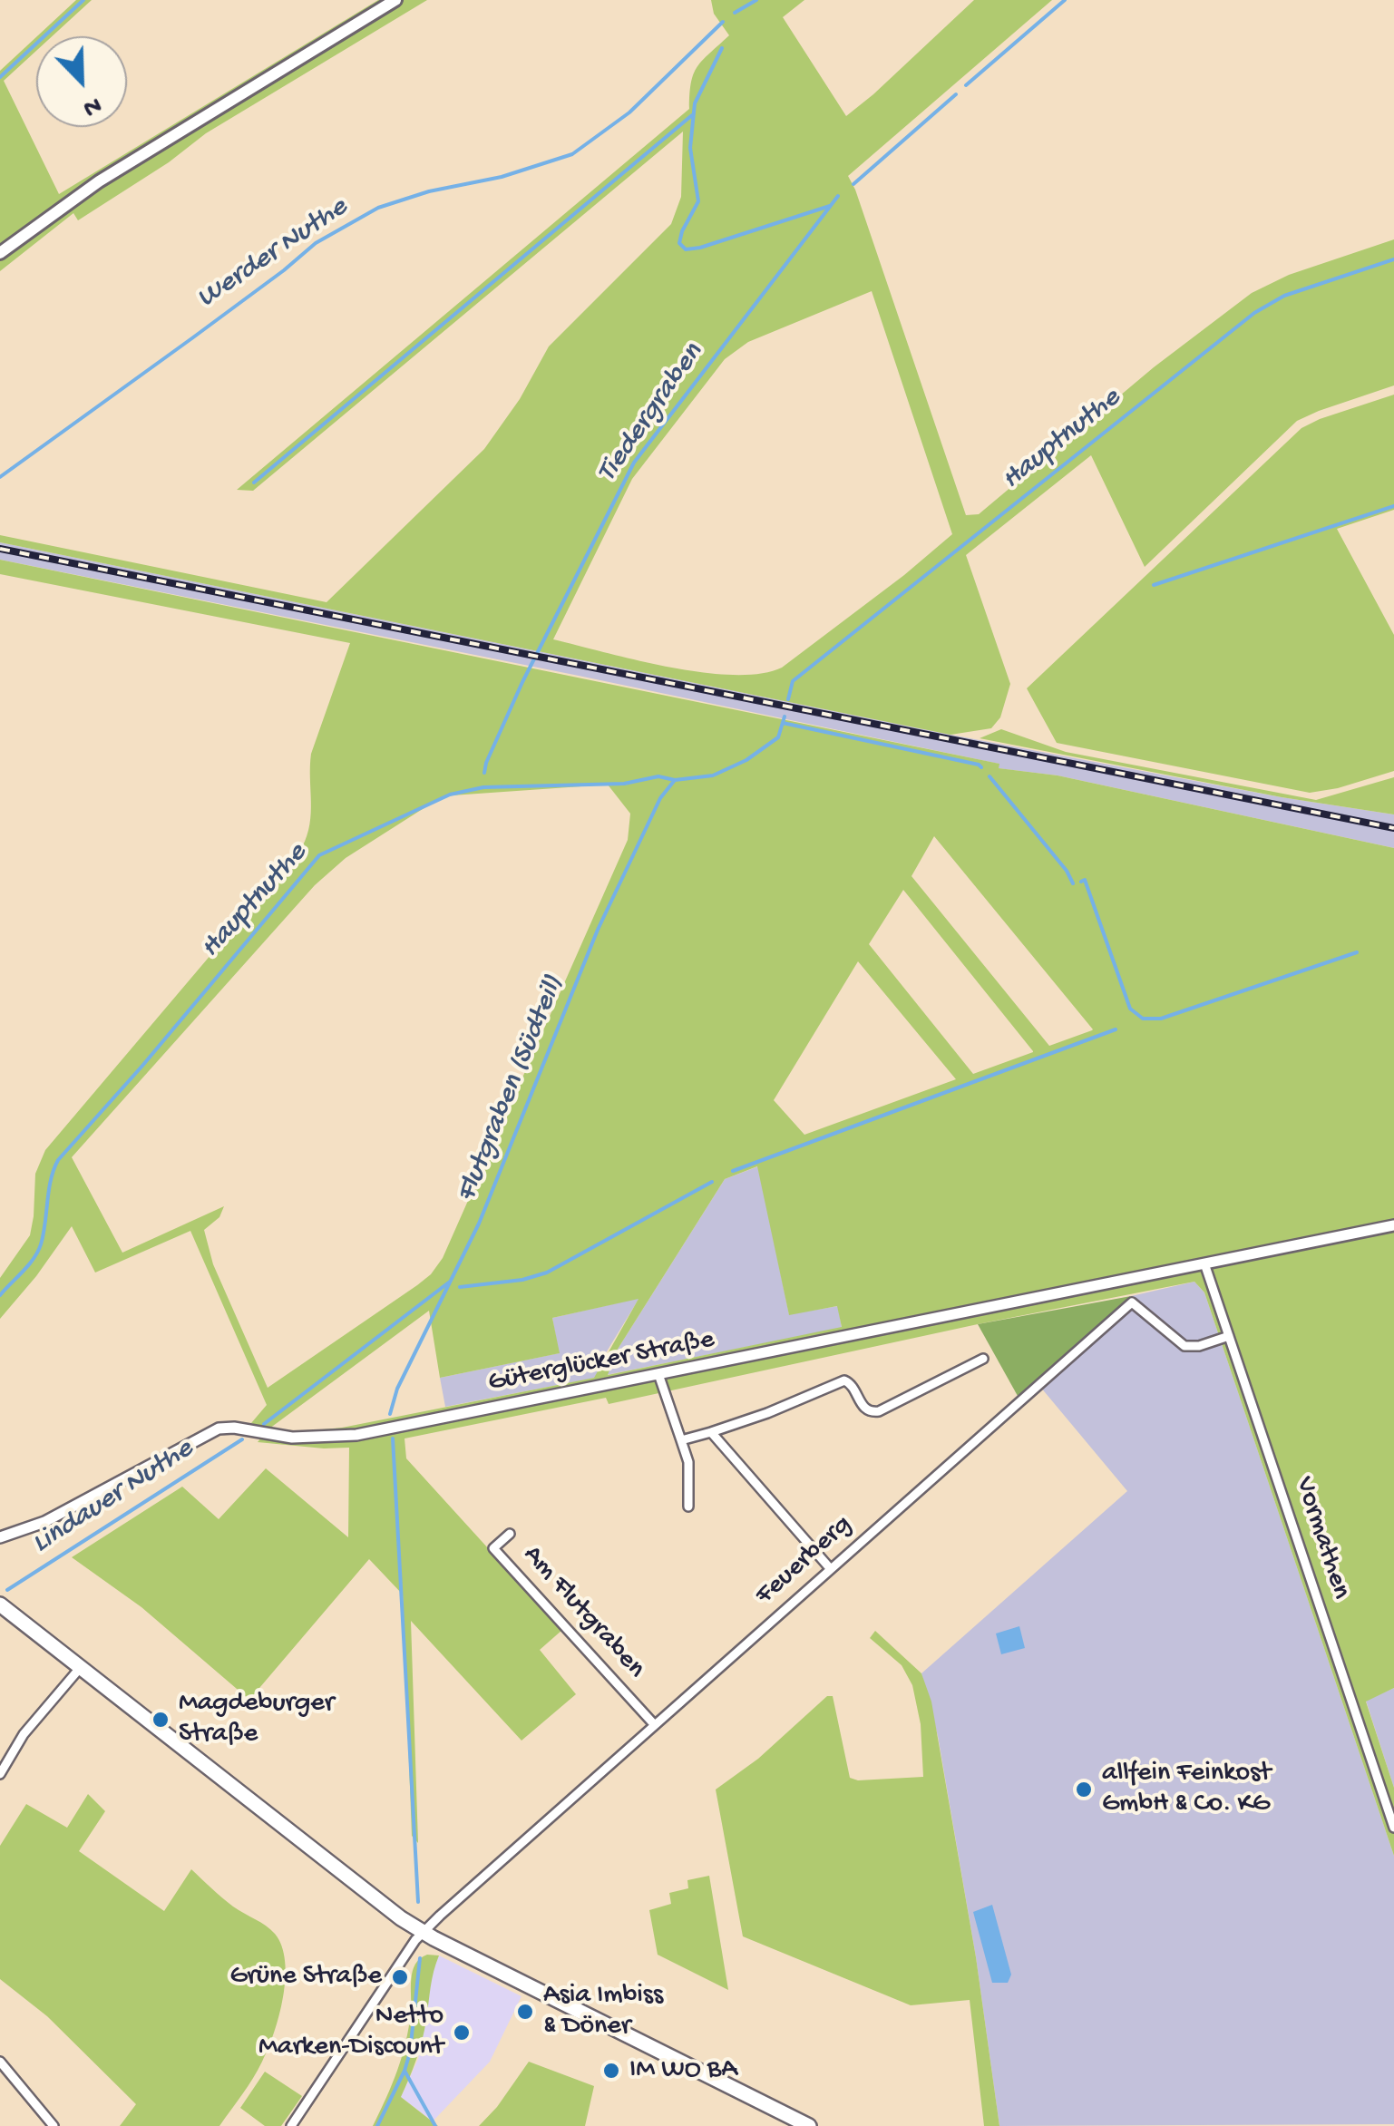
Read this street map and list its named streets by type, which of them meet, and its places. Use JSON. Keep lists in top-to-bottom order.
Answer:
{
  "streets": {
    "street": [
      "Güterglücker Straße",
      "Vormathen",
      "Feuerberg",
      "Am Flutgraben"
    ]
  },
  "crossings": [
    ["Güterglücker Straße", "Vormathen"],
    ["Vormathen", "Feuerberg"],
    ["Feuerberg", "Am Flutgraben"]
  ],
  "water": [
    "Werder Nuthe",
    "Tiedergraben",
    "Hauptnuthe",
    "Flutgraben (Südteil)",
    "Lindauer Nuthe"
  ],
  "places": [
    "Magdeburger Straße",
    "allfein Feinkost GmbH & Co. KG",
    "Grüne Straße",
    "Asia Imbiss & Döner",
    "Netto Marken-Discount",
    "IM WO BA"
  ],
  "north": "bottom right"
}
